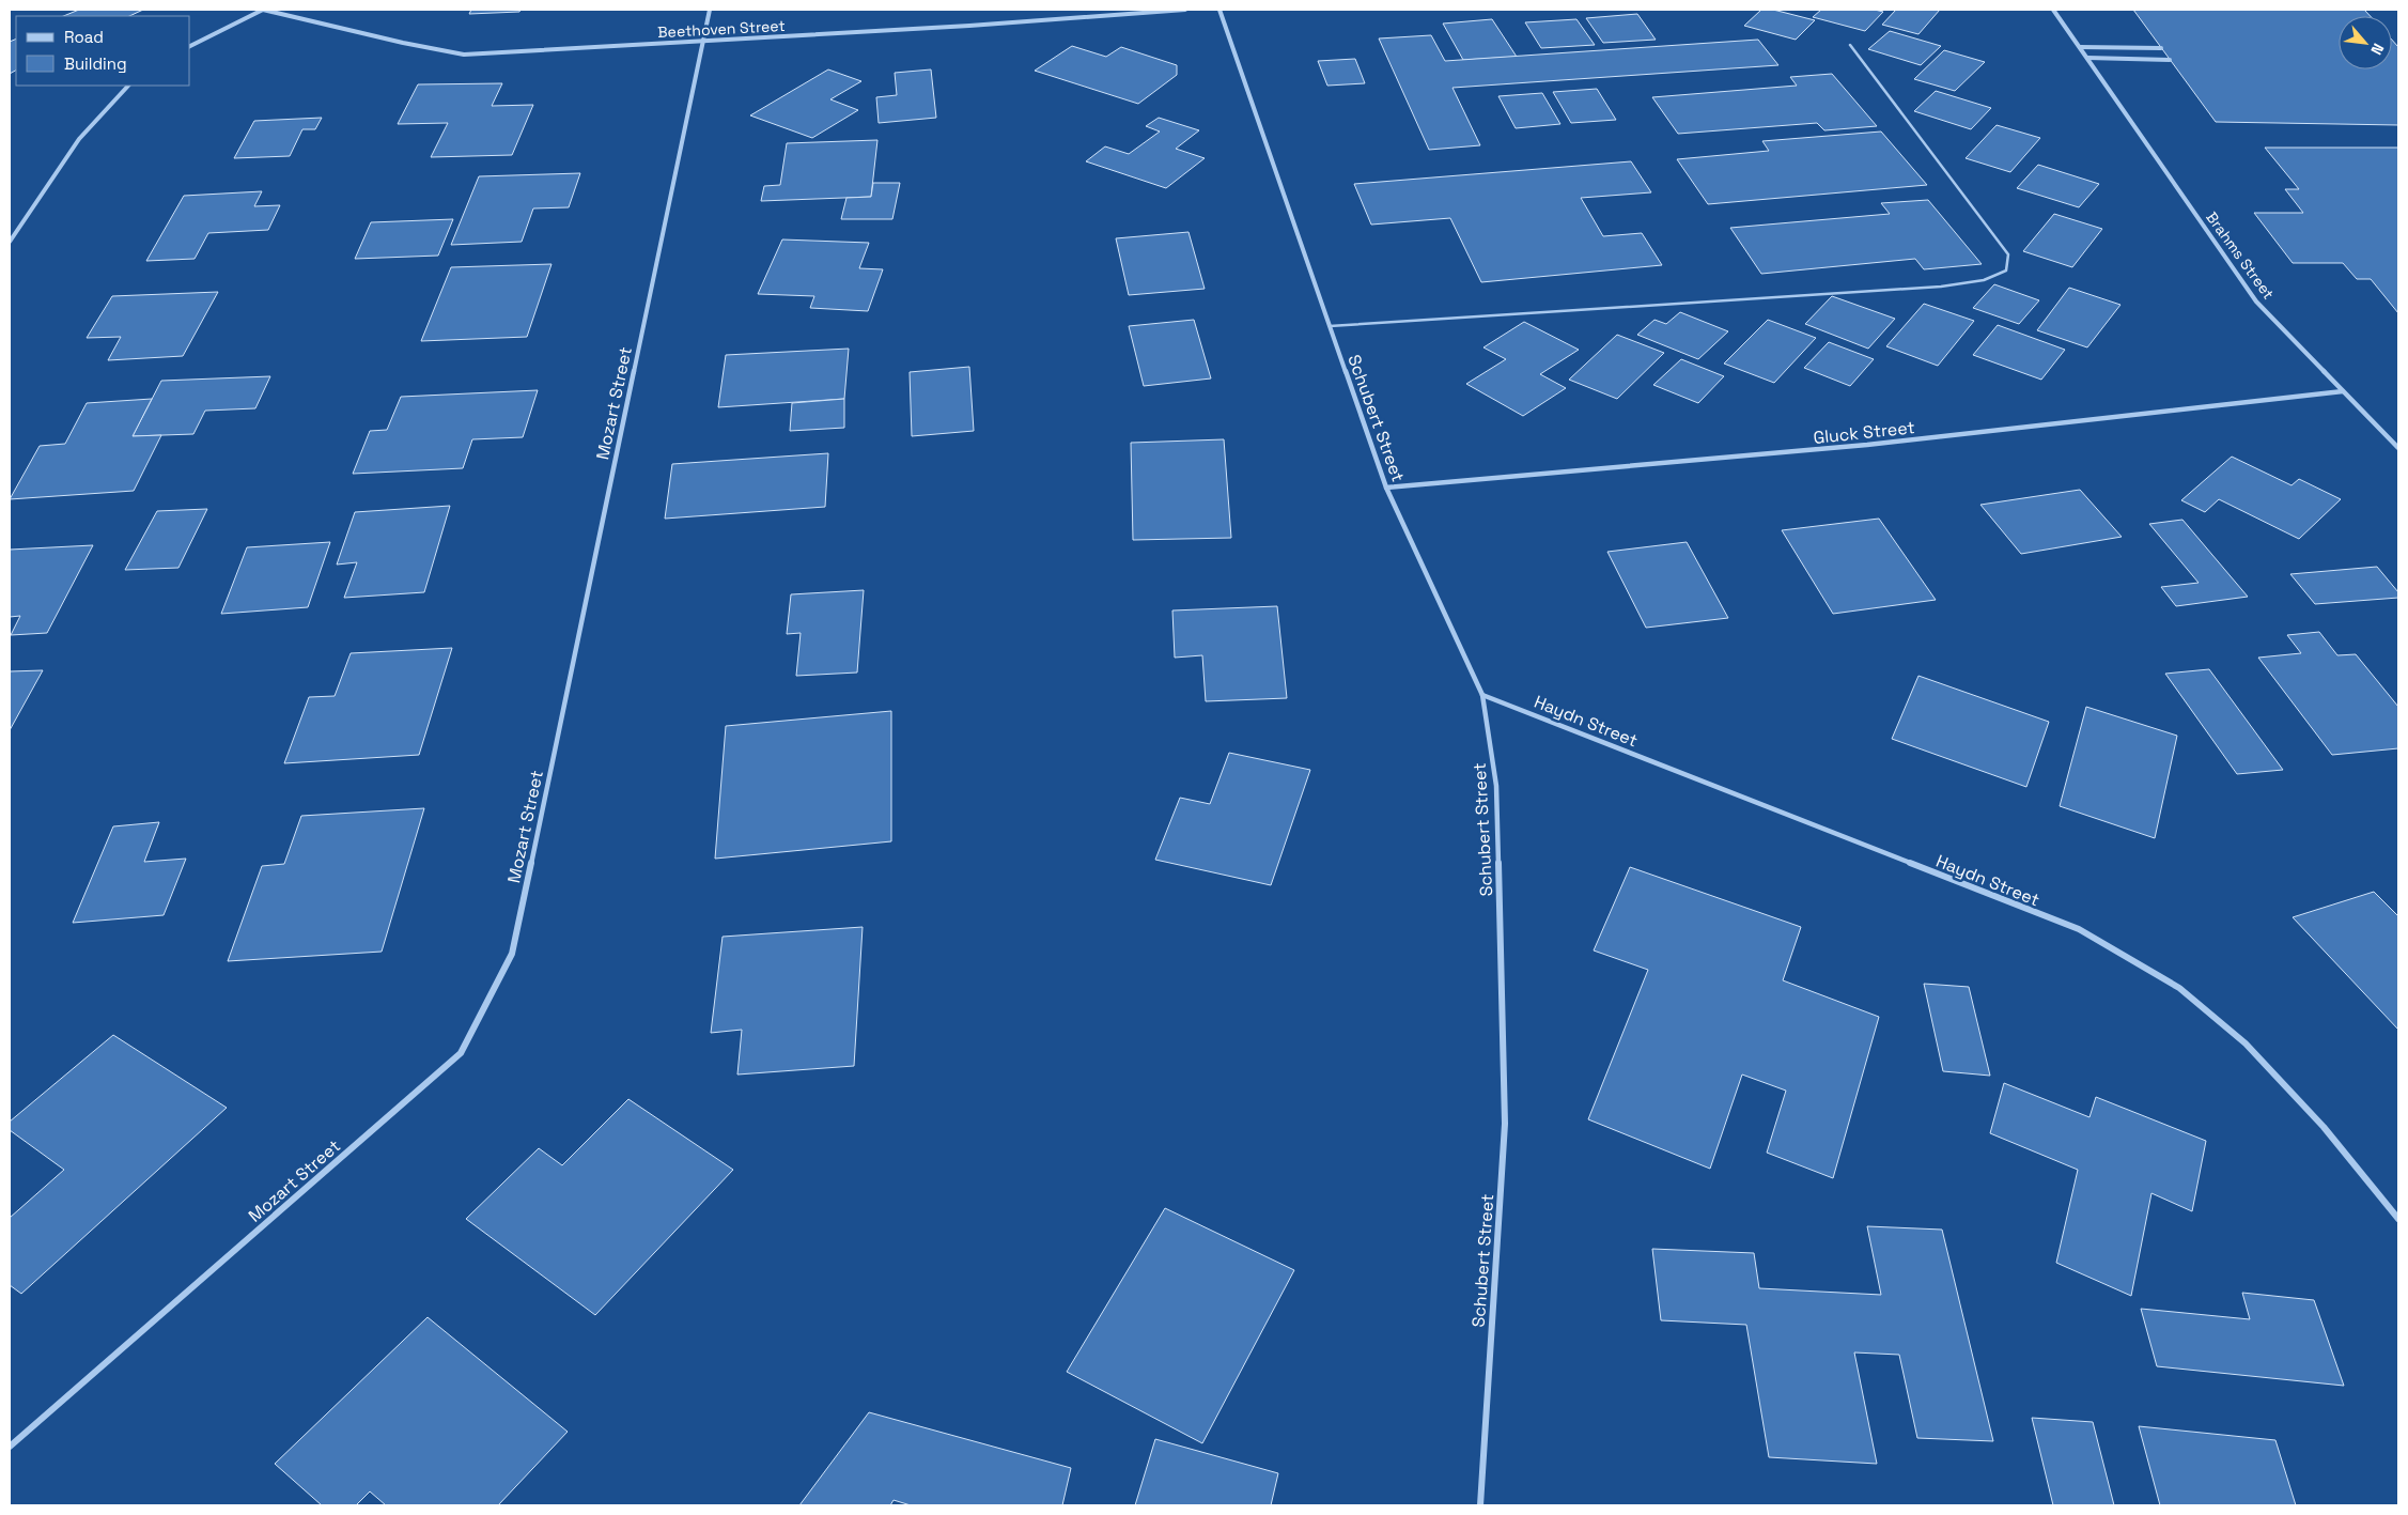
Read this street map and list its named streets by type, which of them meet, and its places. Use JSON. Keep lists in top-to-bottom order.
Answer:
{
  "streets": {
    "street": [
      "Beethoven Street",
      "Brahms Street",
      "Mozart Street",
      "Schubert Street",
      "Gluck Street",
      "Haydn Street"
    ]
  },
  "crossings": [
    ["Beethoven Street", "Mozart Street"],
    ["Brahms Street", "Gluck Street"],
    ["Schubert Street", "Gluck Street"],
    ["Schubert Street", "Haydn Street"]
  ],
  "legend": ["Road", "Building"],
  "north": "bottom right"
}
